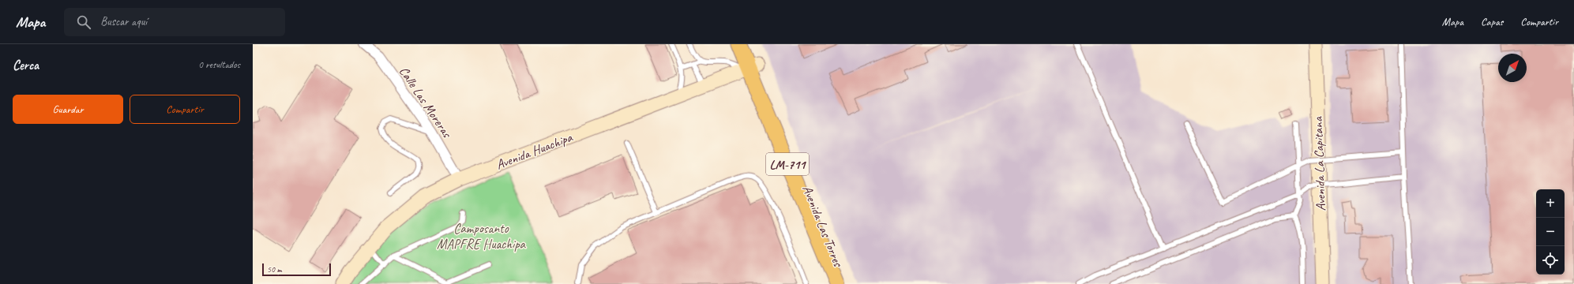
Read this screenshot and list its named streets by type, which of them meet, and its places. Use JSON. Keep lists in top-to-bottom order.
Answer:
{
  "streets": {
    "main road": ["LM-711", "Avenida Las Torres"],
    "street": ["Calle Las Moreras", "Avenida Huachipa", "Avenida La Capitana"]
  },
  "crossings": [
    ["Calle Las Moreras", "Avenida Huachipa"],
    ["Avenida Huachipa", "Avenida Las Torres"]
  ],
  "parks": ["Camposanto MAPFRE Huachipa"],
  "scale_bar": "50 m",
  "north": "top right",
  "page": {
    "header": "Mapa",
    "search": "Buscar aquí",
    "nav": ["Mapa", "Capas", "Compartir"],
    "heading": ["Cerca", "0 resultados"],
    "buttons": ["Guardar", "Compartir"],
    "map_buttons": ["+", "−"],
    "scale": "50 m"
  }
}
